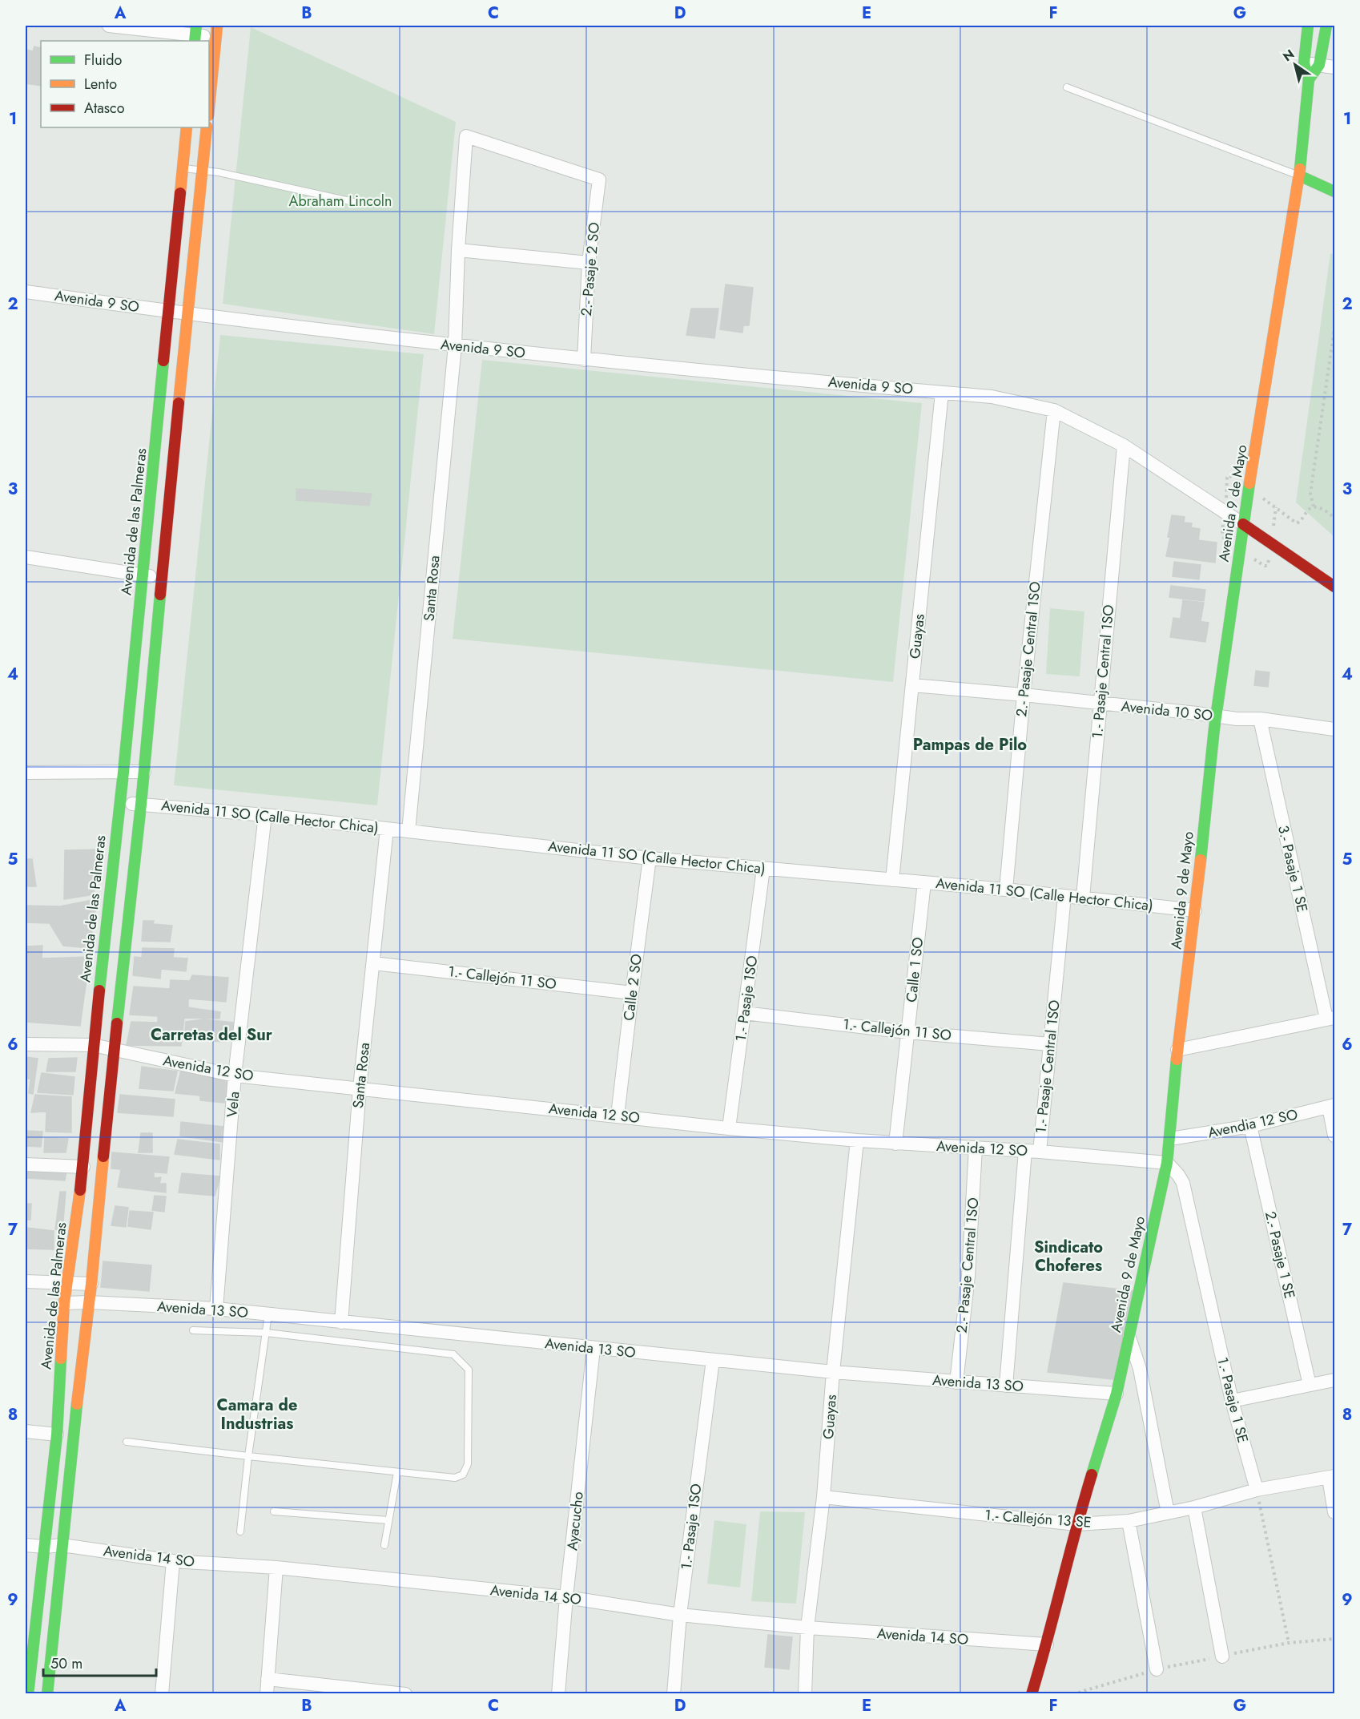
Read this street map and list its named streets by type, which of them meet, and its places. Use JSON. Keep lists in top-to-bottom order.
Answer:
{
  "streets": {
    "street": [
      "2.- Pasaje 2 SO",
      "Avenida 9 SO",
      "Avenida 9 de Mayo",
      "Avenida de las Palmeras",
      "Santa Rosa",
      "Guayas",
      "2.- Pasaje Central 1SO",
      "1.- Pasaje Central 1SO",
      "Avenida 10 SO",
      "Avenida 11 SO (Calle Hector Chica)",
      "3.- Pasaje 1 SE",
      "Calle 1 SO",
      "1.- Callejón 11 SO",
      "Calle 2 SO",
      "1.- Pasaje 1SO",
      "Avenida 12 SO",
      "Vela",
      "Avendia 12 SO",
      "2.- Pasaje 1 SE",
      "Avenida 13 SO",
      "1.- Pasaje 1 SE",
      "1.- Callejón 13 SE",
      "Ayacucho",
      "Avenida 14 SO"
    ]
  },
  "crossings": [
    ["2.- Pasaje 2 SO", "Avenida 9 SO"],
    ["2.- Pasaje 2 SO", "Santa Rosa"],
    ["Avenida 9 SO", "Avenida 9 de Mayo"],
    ["Avenida 9 SO", "Avenida de las Palmeras"],
    ["Avenida 9 SO", "Santa Rosa"],
    ["Avenida 9 SO", "Guayas"],
    ["Avenida 9 SO", "2.- Pasaje Central 1SO"],
    ["Avenida 9 SO", "1.- Pasaje Central 1SO"],
    ["Avenida 9 de Mayo", "Avenida 10 SO"],
    ["Avenida 9 de Mayo", "Avenida 11 SO (Calle Hector Chica)"],
    ["Avenida 9 de Mayo", "Avenida 12 SO"],
    ["Avenida 9 de Mayo", "Avendia 12 SO"],
    ["Avenida 9 de Mayo", "Avenida 13 SO"],
    ["Avenida 9 de Mayo", "1.- Pasaje 1 SE"],
    ["Avenida 9 de Mayo", "1.- Callejón 13 SE"],
    ["Avenida 9 de Mayo", "Avenida 14 SO"],
    ["Avenida de las Palmeras", "Avenida 11 SO (Calle Hector Chica)"],
    ["Avenida de las Palmeras", "Avenida 12 SO"],
    ["Avenida de las Palmeras", "Avenida 13 SO"],
    ["Avenida de las Palmeras", "Avenida 14 SO"],
    ["Santa Rosa", "Avenida 11 SO (Calle Hector Chica)"],
    ["Santa Rosa", "1.- Callejón 11 SO"],
    ["Santa Rosa", "Avenida 12 SO"],
    ["Santa Rosa", "Avenida 13 SO"],
    ["Guayas", "Avenida 10 SO"],
    ["Guayas", "Avenida 11 SO (Calle Hector Chica)"],
    ["Guayas", "Avenida 12 SO"],
    ["Guayas", "Avenida 13 SO"],
    ["Guayas", "1.- Callejón 13 SE"],
    ["Guayas", "Avenida 14 SO"],
    ["2.- Pasaje Central 1SO", "Avenida 10 SO"],
    ["2.- Pasaje Central 1SO", "Avenida 11 SO (Calle Hector Chica)"],
    ["2.- Pasaje Central 1SO", "Avenida 12 SO"],
    ["2.- Pasaje Central 1SO", "Avenida 13 SO"],
    ["1.- Pasaje Central 1SO", "Avenida 10 SO"],
    ["1.- Pasaje Central 1SO", "Avenida 11 SO (Calle Hector Chica)"],
    ["1.- Pasaje Central 1SO", "1.- Callejón 11 SO"],
    ["1.- Pasaje Central 1SO", "Avenida 12 SO"],
    ["1.- Pasaje Central 1SO", "Avenida 13 SO"],
    ["Avenida 10 SO", "3.- Pasaje 1 SE"],
    ["Avenida 11 SO (Calle Hector Chica)", "Calle 1 SO"],
    ["Avenida 11 SO (Calle Hector Chica)", "Calle 2 SO"],
    ["Avenida 11 SO (Calle Hector Chica)", "1.- Pasaje 1SO"],
    ["Avenida 11 SO (Calle Hector Chica)", "Vela"],
    ["Calle 1 SO", "1.- Callejón 11 SO"],
    ["Calle 1 SO", "Avenida 12 SO"],
    ["1.- Callejón 11 SO", "Calle 2 SO"],
    ["1.- Callejón 11 SO", "1.- Pasaje 1SO"],
    ["Calle 2 SO", "Avenida 12 SO"],
    ["1.- Pasaje 1SO", "Avenida 12 SO"],
    ["1.- Pasaje 1SO", "Avenida 13 SO"],
    ["1.- Pasaje 1SO", "Avenida 14 SO"],
    ["Avenida 12 SO", "Vela"],
    ["Avenida 12 SO", "1.- Pasaje 1 SE"],
    ["Vela", "Avenida 13 SO"],
    ["Avendia 12 SO", "2.- Pasaje 1 SE"],
    ["Avenida 13 SO", "Ayacucho"],
    ["1.- Pasaje 1 SE", "1.- Callejón 13 SE"],
    ["Ayacucho", "Avenida 14 SO"]
  ],
  "districts": [
    "Pampas de Pilo",
    "Carretas del Sur",
    "Sindicato Choferes",
    "Camara de Industrias"
  ],
  "parks": ["Abraham Lincoln"],
  "legend": ["Fluido", "Lento", "Atasco"],
  "scale_bar": "50 m",
  "north": "top left",
  "grid": {
    "columns": [
      "A",
      "B",
      "C",
      "D",
      "E",
      "F",
      "G"
    ],
    "rows": [
      "1",
      "2",
      "3",
      "4",
      "5",
      "6",
      "7",
      "8",
      "9"
    ]
  }
}
